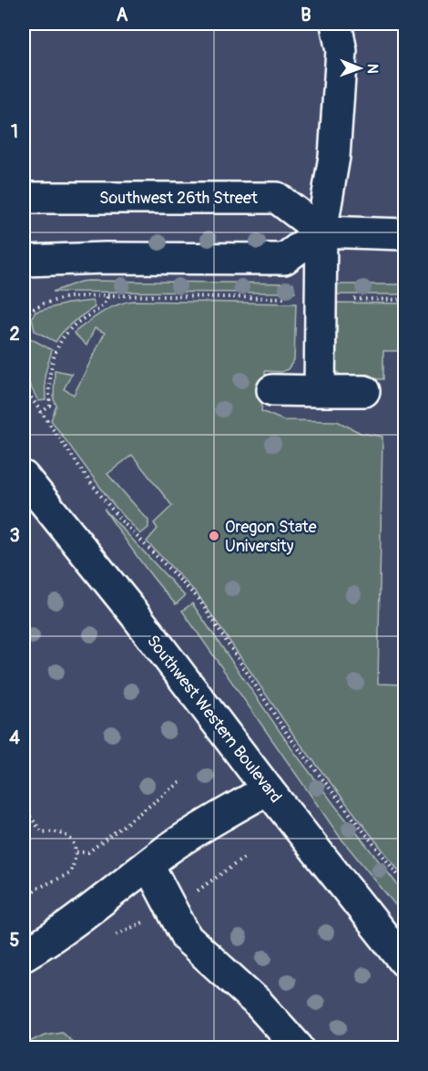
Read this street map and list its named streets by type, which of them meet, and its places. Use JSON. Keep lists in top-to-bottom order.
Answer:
{
  "streets": {
    "street": ["Southwest 26th Street", "Southwest Western Boulevard"]
  },
  "places": ["Oregon State University"],
  "north": "right",
  "grid": {
    "columns": ["A", "B"],
    "rows": [
      "1",
      "2",
      "3",
      "4",
      "5"
    ]
  }
}
